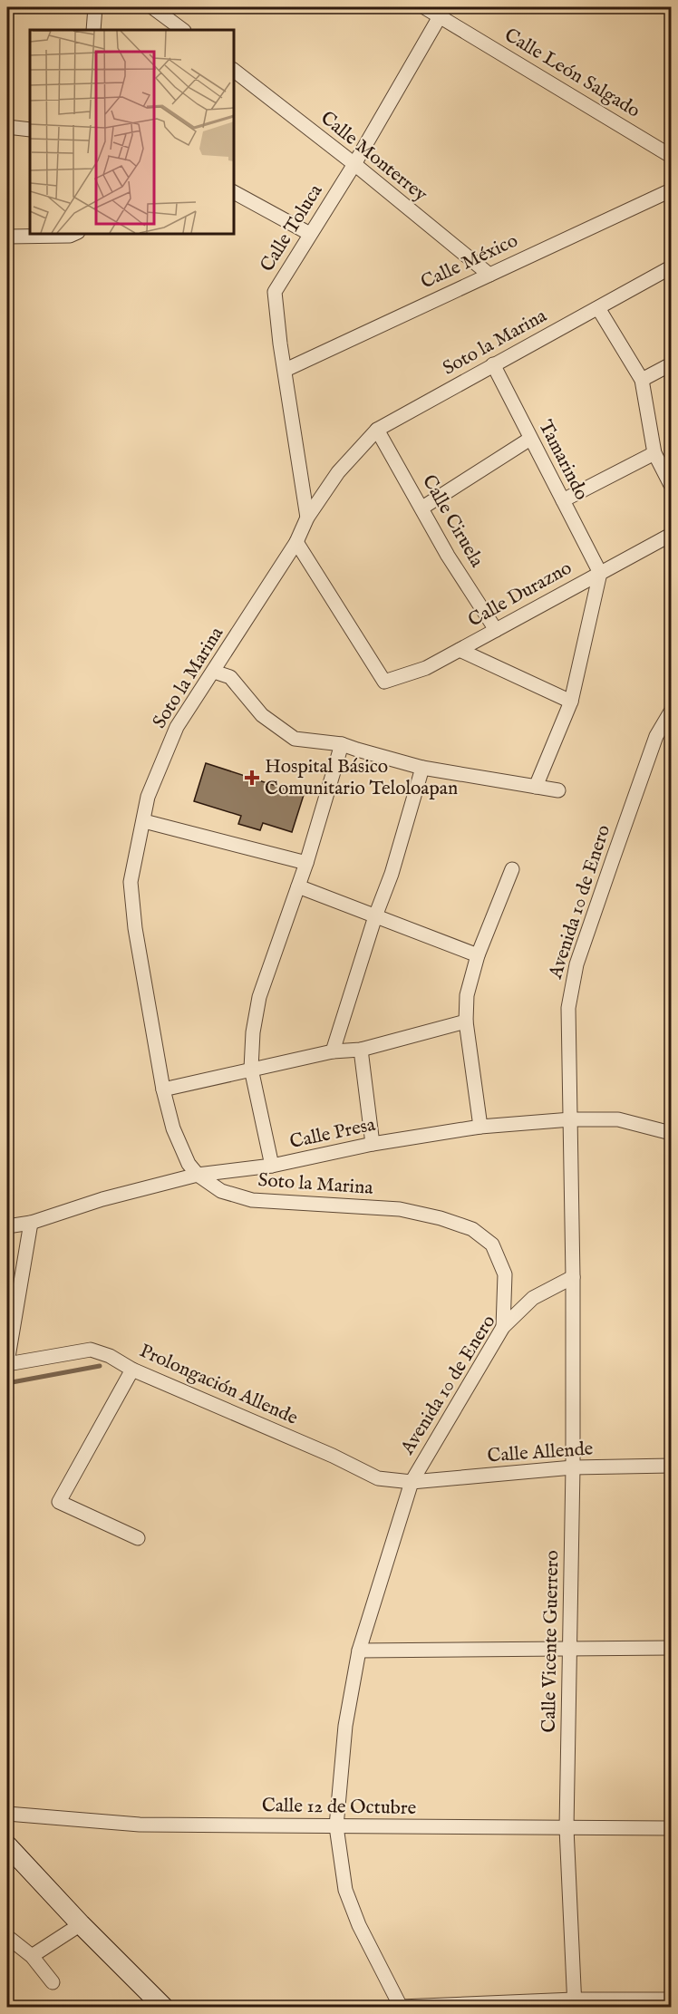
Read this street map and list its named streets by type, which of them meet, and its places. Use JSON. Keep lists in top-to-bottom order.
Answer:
{
  "streets": {
    "street": [
      "Calle León Salgado",
      "Calle Monterrey",
      "Calle Toluca",
      "Calle México",
      "Soto la Marina",
      "Tamarindo",
      "Calle Ciruela",
      "Calle Durazno",
      "Avenida 10 de Enero",
      "Calle Presa",
      "Prolongación Allende",
      "Calle Allende",
      "Calle Vicente Guerrero",
      "Calle 12 de Octubre"
    ]
  },
  "crossings": [
    ["Calle León Salgado", "Calle Toluca"],
    ["Calle Monterrey", "Calle Toluca"],
    ["Calle Monterrey", "Calle México"],
    ["Calle Toluca", "Calle México"],
    ["Calle Toluca", "Soto la Marina"],
    ["Soto la Marina", "Tamarindo"],
    ["Soto la Marina", "Calle Ciruela"],
    ["Soto la Marina", "Calle Durazno"],
    ["Soto la Marina", "Avenida 10 de Enero"],
    ["Soto la Marina", "Calle Presa"],
    ["Tamarindo", "Calle Durazno"],
    ["Calle Ciruela", "Calle Durazno"],
    ["Avenida 10 de Enero", "Calle Presa"],
    ["Avenida 10 de Enero", "Prolongación Allende"],
    ["Avenida 10 de Enero", "Calle Allende"],
    ["Avenida 10 de Enero", "Calle Vicente Guerrero"],
    ["Avenida 10 de Enero", "Calle 12 de Octubre"],
    ["Prolongación Allende", "Calle Allende"],
    ["Calle Allende", "Calle Vicente Guerrero"],
    ["Calle Vicente Guerrero", "Calle 12 de Octubre"]
  ],
  "places": {
    "health": ["Hospital Básico Comunitario Teloloapan"]
  }
}
